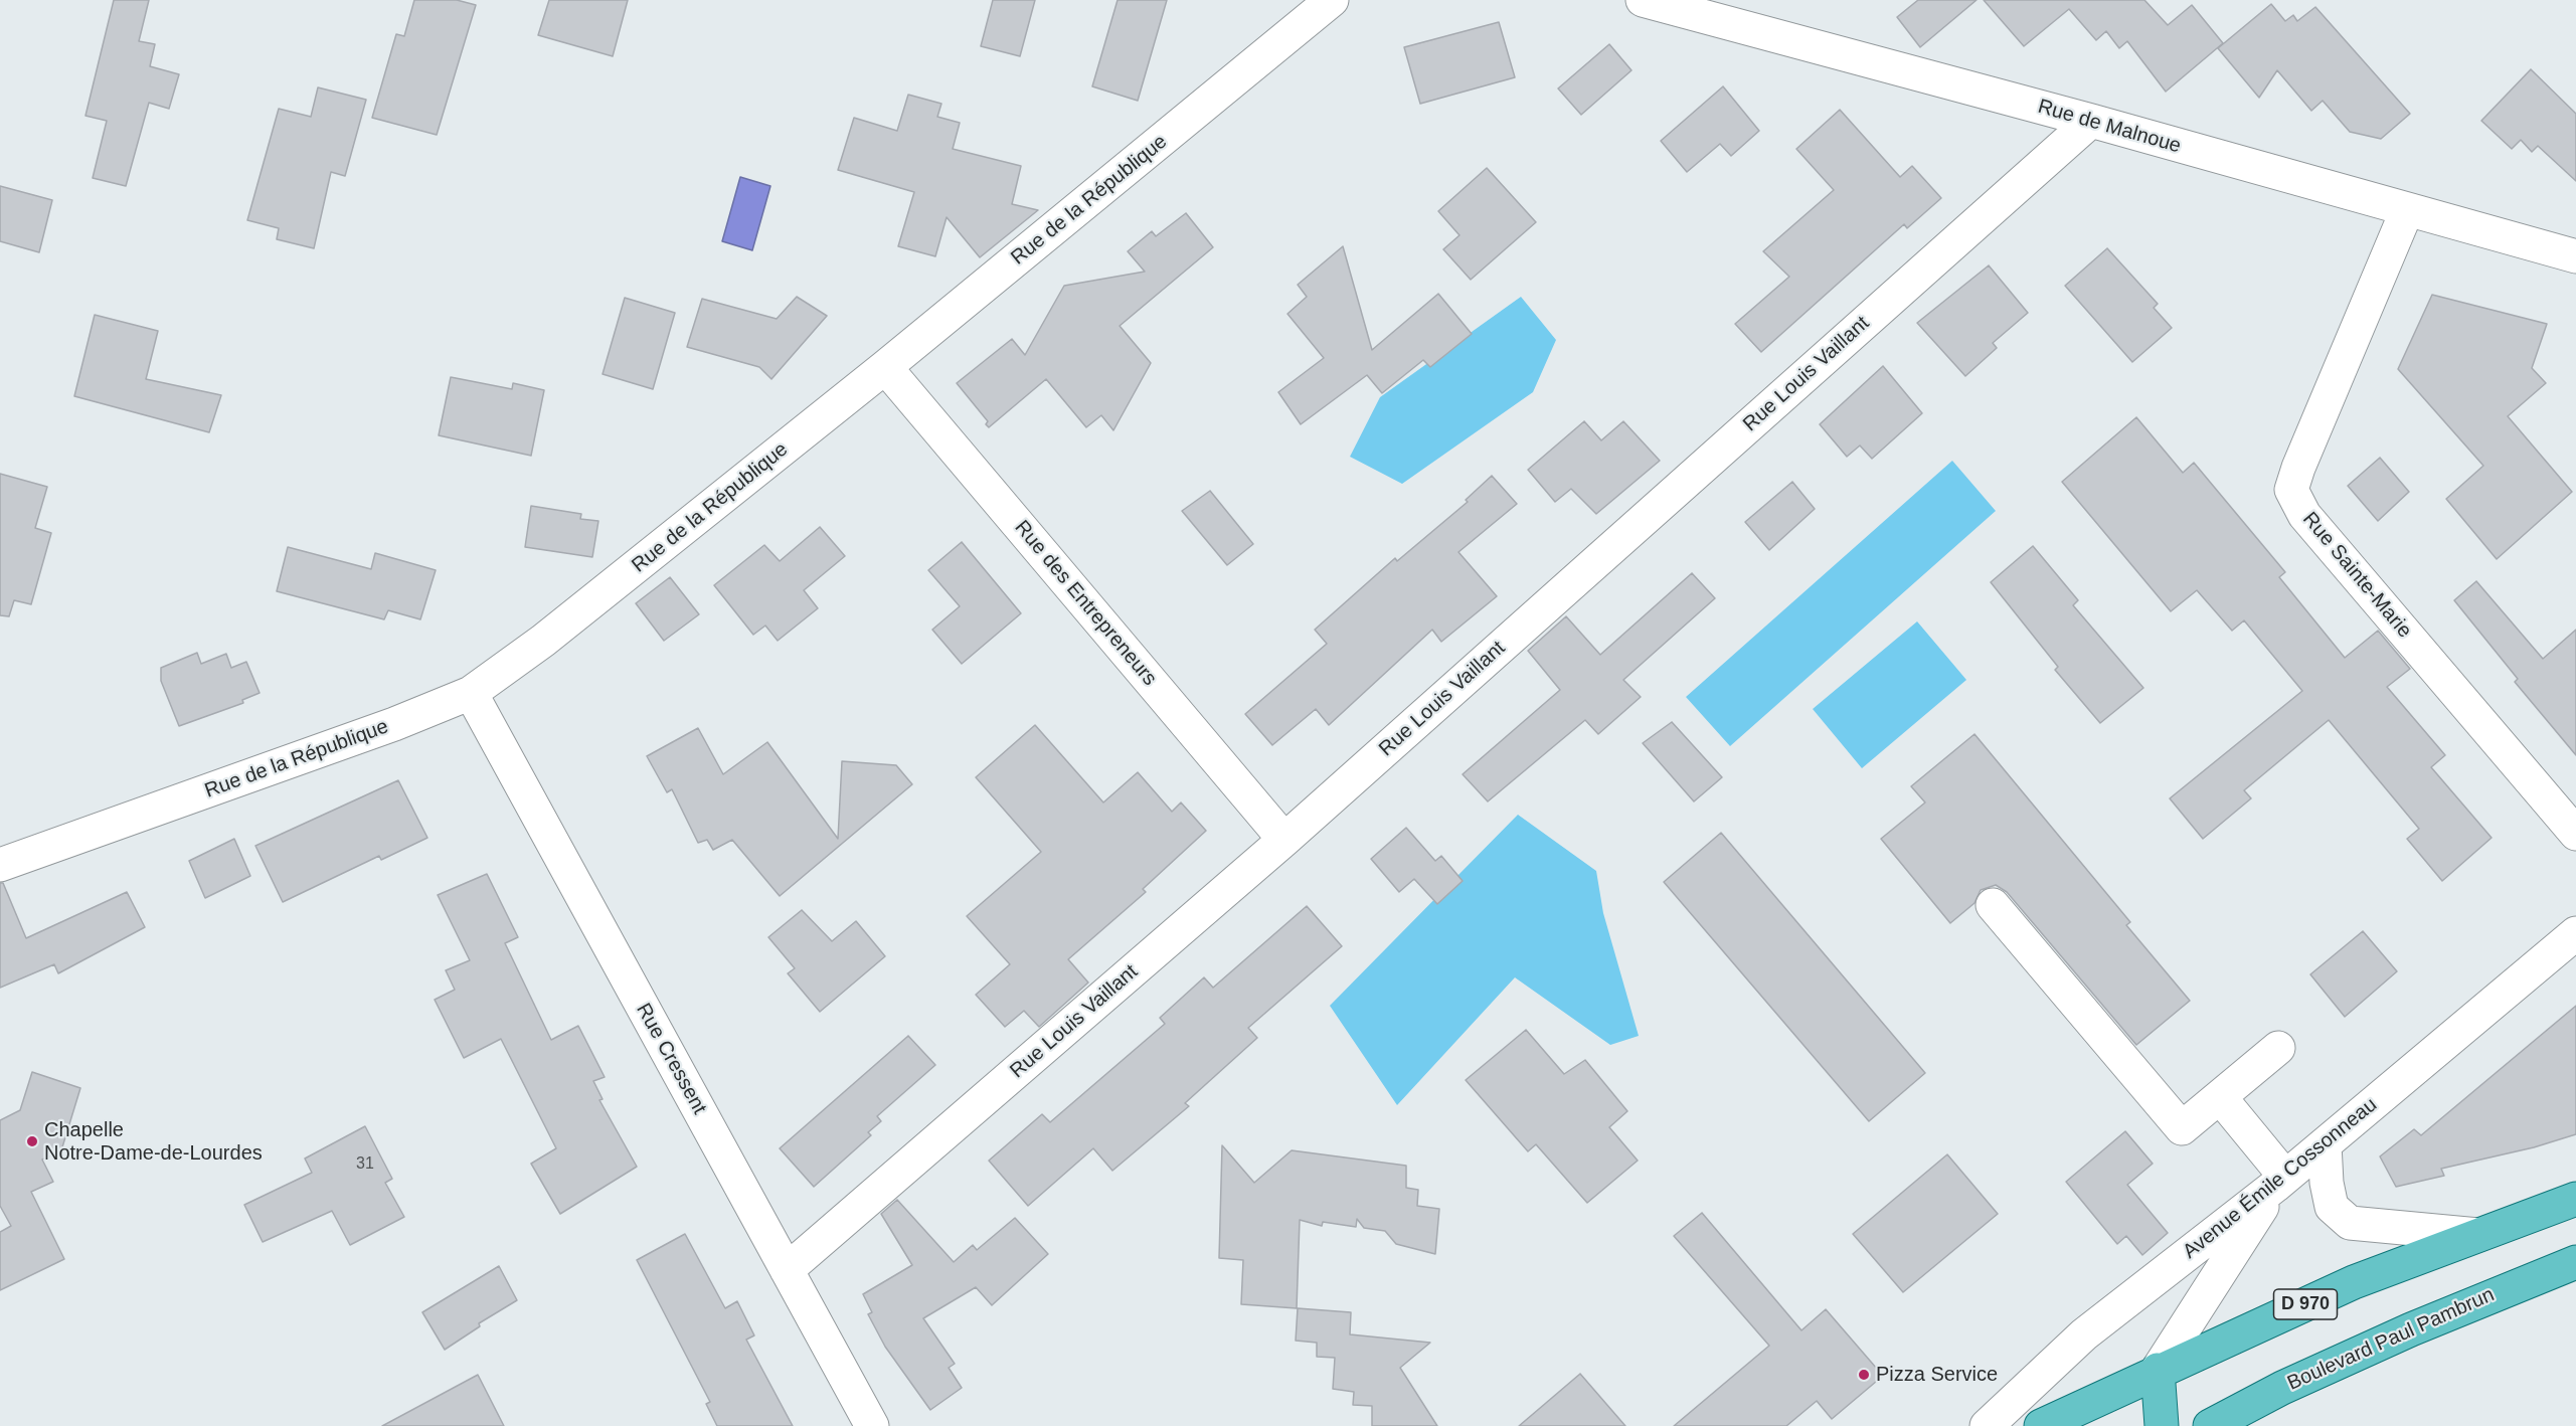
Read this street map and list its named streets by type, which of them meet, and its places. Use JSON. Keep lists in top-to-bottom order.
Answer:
{
  "streets": {
    "main road": ["D 970", "Boulevard Paul Pambrun"],
    "street": [
      "Rue de Malnoue",
      "Rue de la République",
      "Rue Louis Vaillant",
      "Rue Sainte-Marie",
      "Rue des Entrepreneurs",
      "Rue Cressent",
      "Avenue Émile Cossonneau"
    ]
  },
  "crossings": [
    ["Rue de Malnoue", "Rue Louis Vaillant"],
    ["Rue de Malnoue", "Rue Sainte-Marie"],
    ["Rue de la République", "Rue des Entrepreneurs"],
    ["Rue de la République", "Rue Cressent"],
    ["Rue Louis Vaillant", "Rue des Entrepreneurs"],
    ["Rue Louis Vaillant", "Rue Cressent"]
  ],
  "places": ["Chapelle Notre-Dame-de-Lourdes", "Pizza Service"],
  "house_numbers": ["31"]
}
